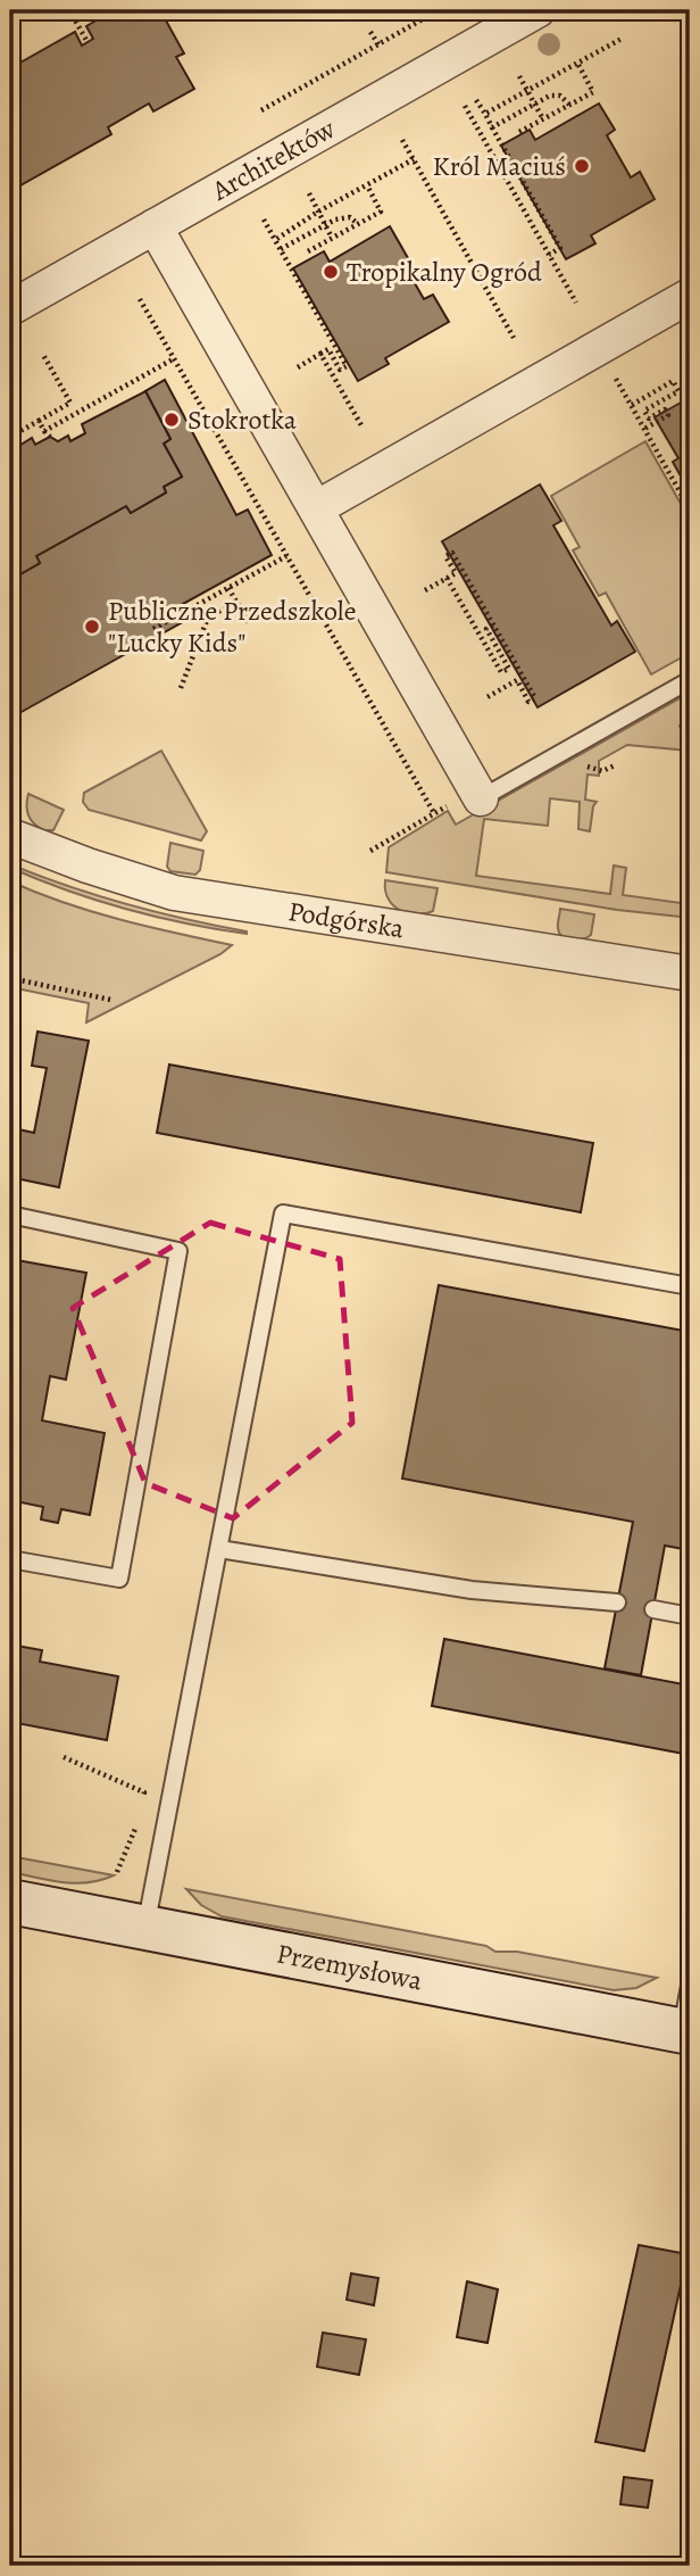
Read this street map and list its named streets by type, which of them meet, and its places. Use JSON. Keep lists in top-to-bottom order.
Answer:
{
  "streets": {
    "street": ["Architektów", "Podgórska", "Przemysłowa"]
  },
  "places": [
    "Król Maciuś",
    "Tropikalny Ogród",
    "Stokrotka",
    "Publiczne Przedszkole \"Lucky Kids\""
  ]
}
